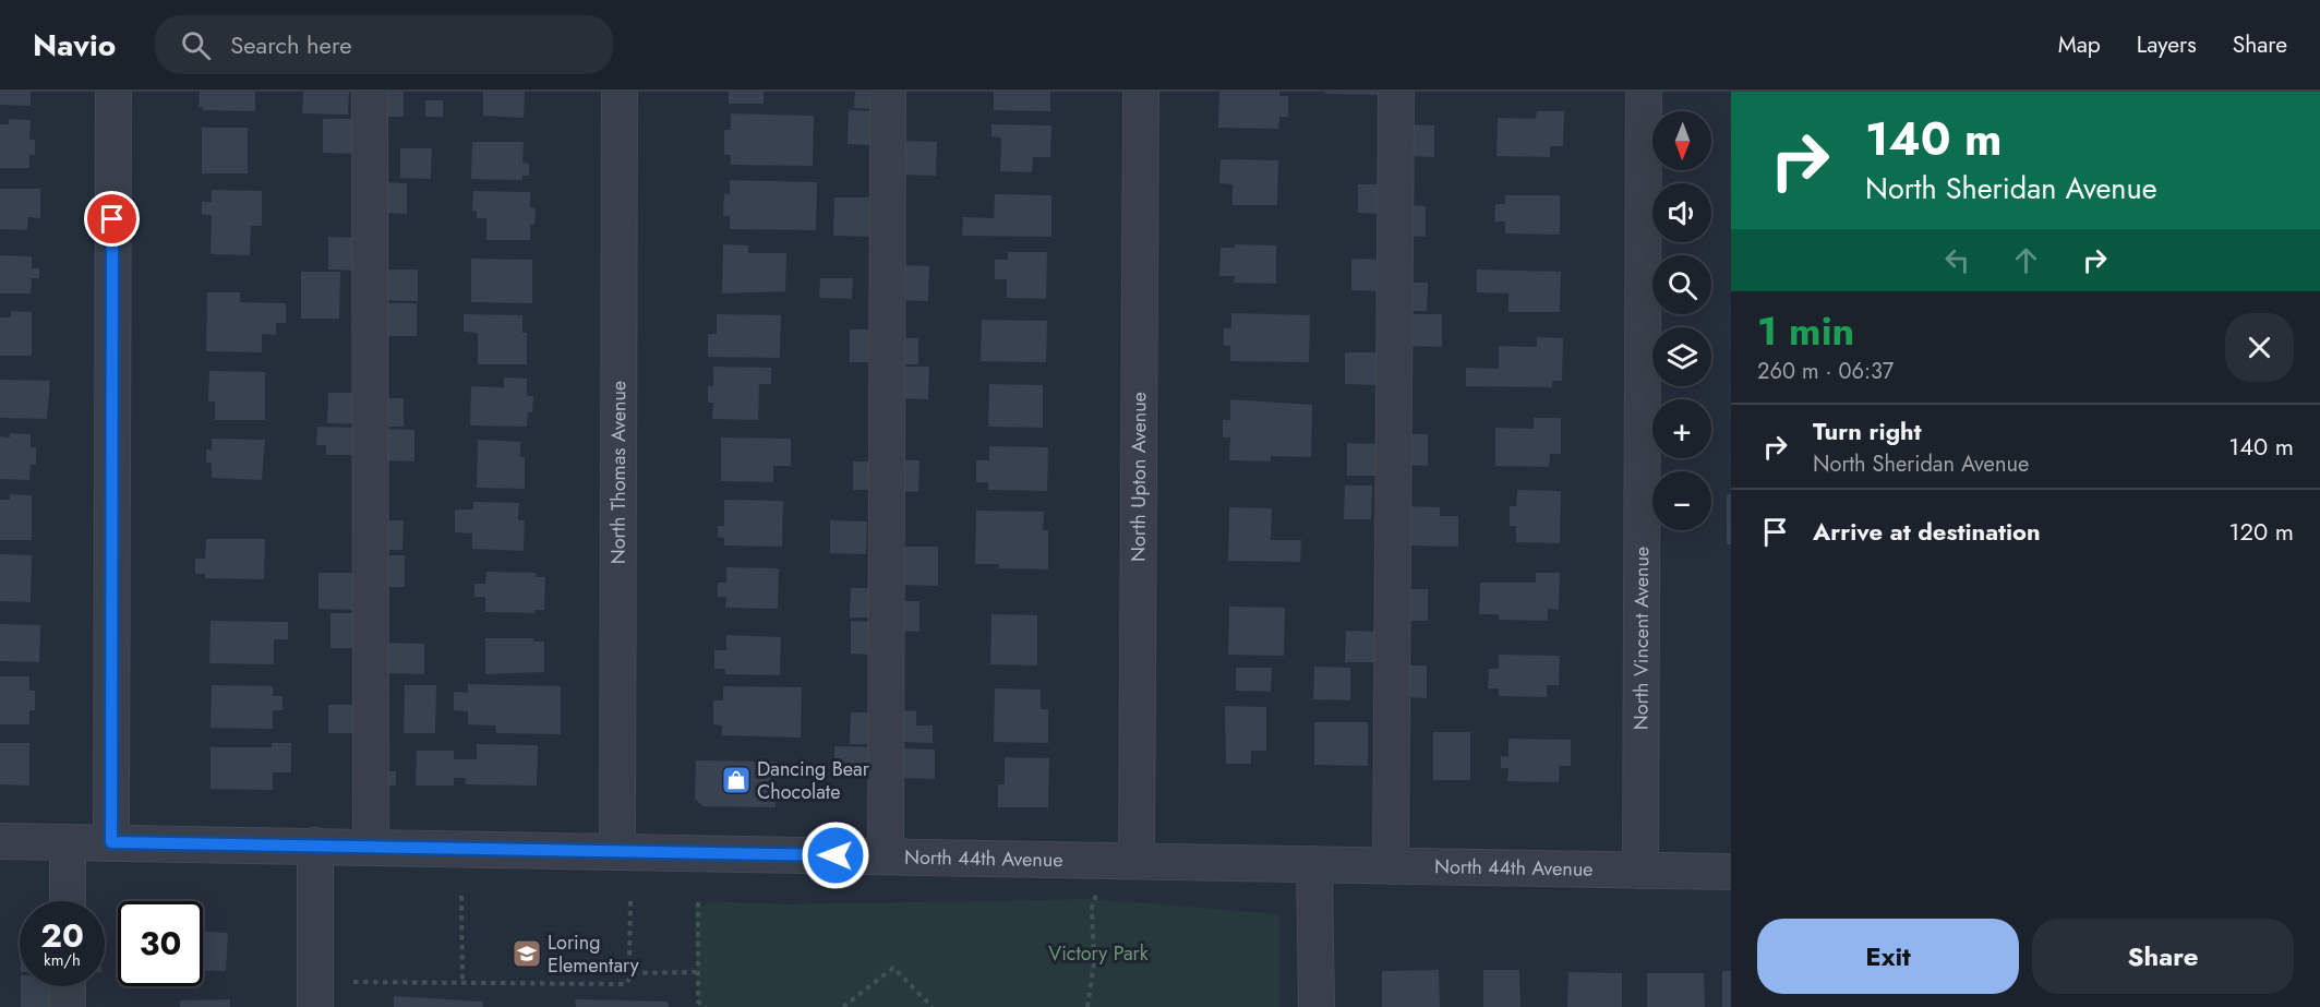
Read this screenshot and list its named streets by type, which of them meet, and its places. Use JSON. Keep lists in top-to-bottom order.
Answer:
{
  "streets": {
    "street": [
      "North Thomas Avenue",
      "North Upton Avenue",
      "North Vincent Avenue",
      "North 44th Avenue"
    ]
  },
  "crossings": [
    ["North Thomas Avenue", "North 44th Avenue"],
    ["North Upton Avenue", "North 44th Avenue"],
    ["North Vincent Avenue", "North 44th Avenue"]
  ],
  "parks": ["Victory Park"],
  "places": {
    "shop": ["Dancing Bear Chocolate"],
    "school or university": ["Loring Elementary"]
  },
  "north": "bottom",
  "page": {
    "header": "Navio",
    "search": "Search here",
    "nav": ["Map", "Layers", "Share"],
    "turn": ["140 m", "North Sheridan Avenue"],
    "map_buttons": ["+", "−"],
    "heading": ["1 min", "260 m · 06:37"],
    "list": [
      {
        "name": "Turn right",
        "note": "North Sheridan Avenue",
        "value": "140 m"
      },
      {
        "name": "Arrive at destination",
        "value": "120 m"
      }
    ],
    "speed": "20 km/h",
    "limit": "30",
    "buttons": ["Exit", "Share"]
  }
}
